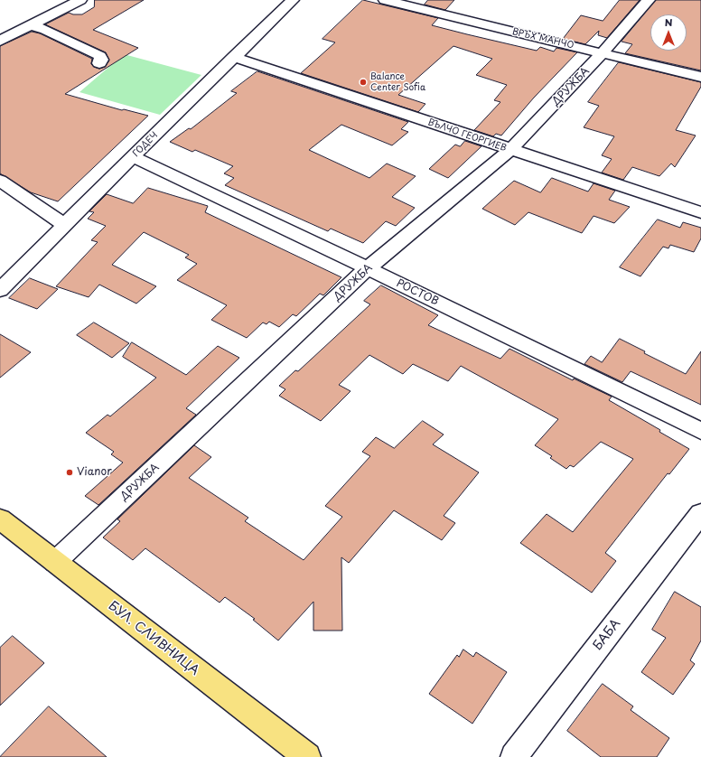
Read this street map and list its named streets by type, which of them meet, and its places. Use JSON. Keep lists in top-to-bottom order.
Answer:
{
  "streets": {
    "main road": ["БУЛ. СЛИВНИЦА"],
    "street": [
      "ВРЪХ МАНЧО",
      "ДРУЖБА",
      "ВЪЛЧО ГЕОРГИЕВ",
      "ГОДЕЧ",
      "РОСТОВ",
      "БАБА"
    ]
  },
  "crossings": [
    ["ВРЪХ МАНЧО", "ДРУЖБА"],
    ["ДРУЖБА", "ВЪЛЧО ГЕОРГИЕВ"],
    ["ДРУЖБА", "РОСТОВ"],
    ["ДРУЖБА", "БУЛ. СЛИВНИЦА"],
    ["ВЪЛЧО ГЕОРГИЕВ", "ГОДЕЧ"],
    ["ГОДЕЧ", "РОСТОВ"]
  ],
  "places": ["Balance Center Sofia", "Vianor"],
  "north": "top"
}
